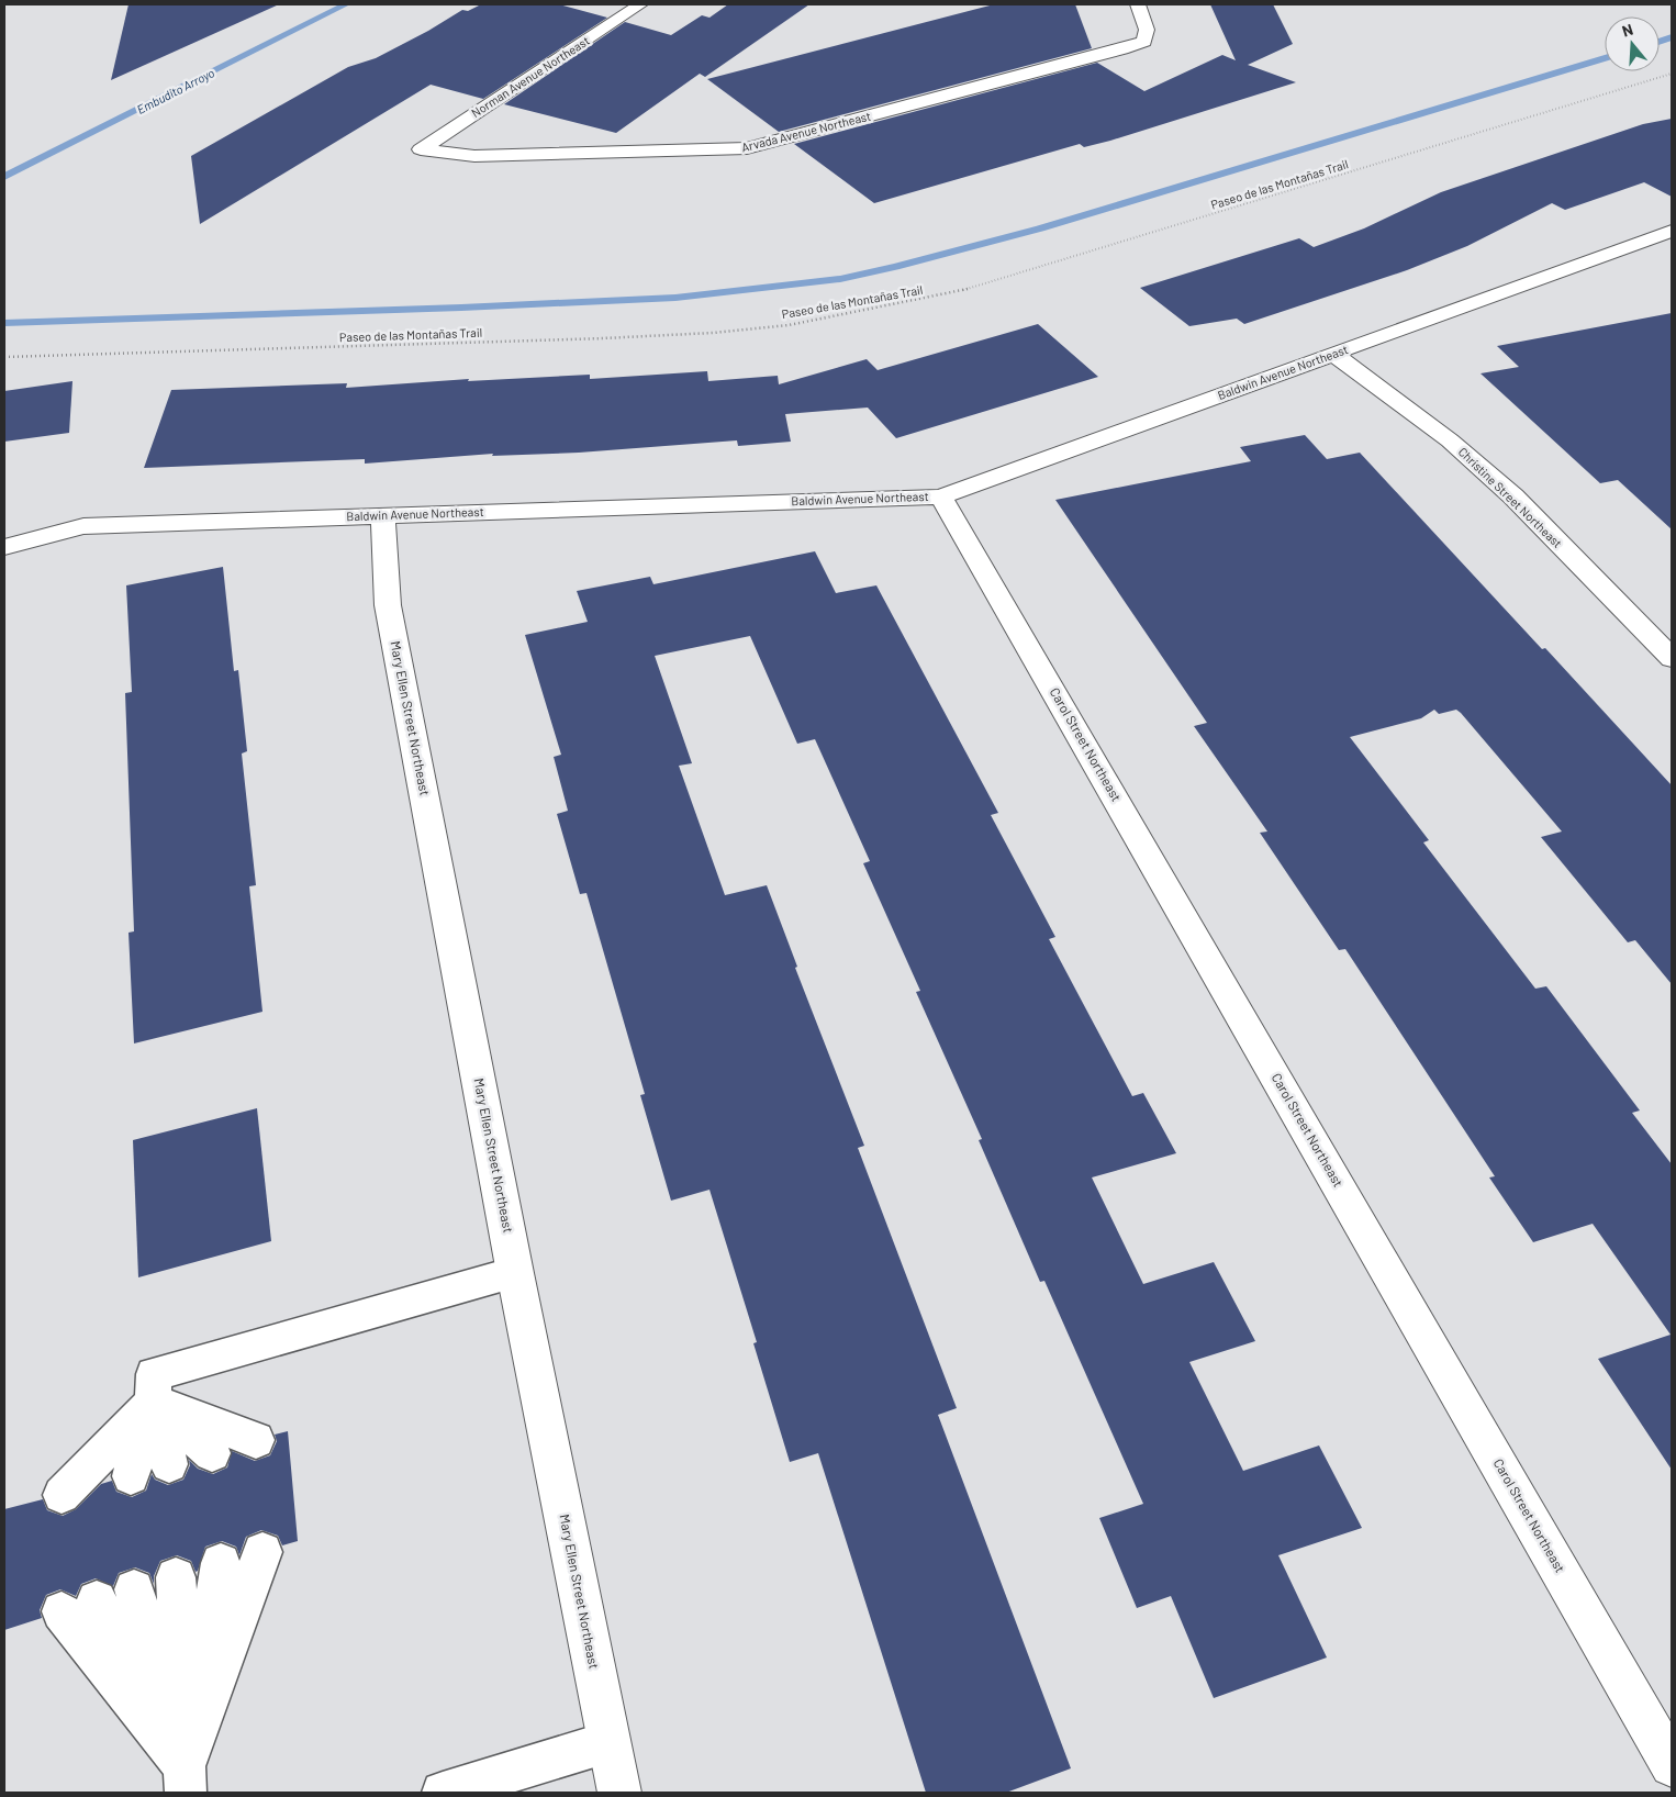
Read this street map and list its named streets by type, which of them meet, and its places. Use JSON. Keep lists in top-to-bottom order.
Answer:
{
  "streets": {
    "street": [
      "Norman Avenue Northeast",
      "Arvada Avenue Northeast",
      "Baldwin Avenue Northeast",
      "Christine Street Northeast",
      "Mary Ellen Street Northeast",
      "Carol Street Northeast"
    ],
    "path": ["Paseo de las Montañas Trail"]
  },
  "crossings": [
    ["Norman Avenue Northeast", "Arvada Avenue Northeast"],
    ["Baldwin Avenue Northeast", "Christine Street Northeast"],
    ["Baldwin Avenue Northeast", "Mary Ellen Street Northeast"],
    ["Baldwin Avenue Northeast", "Carol Street Northeast"]
  ],
  "water": ["Embudito Arroyo"],
  "north": "top"
}
